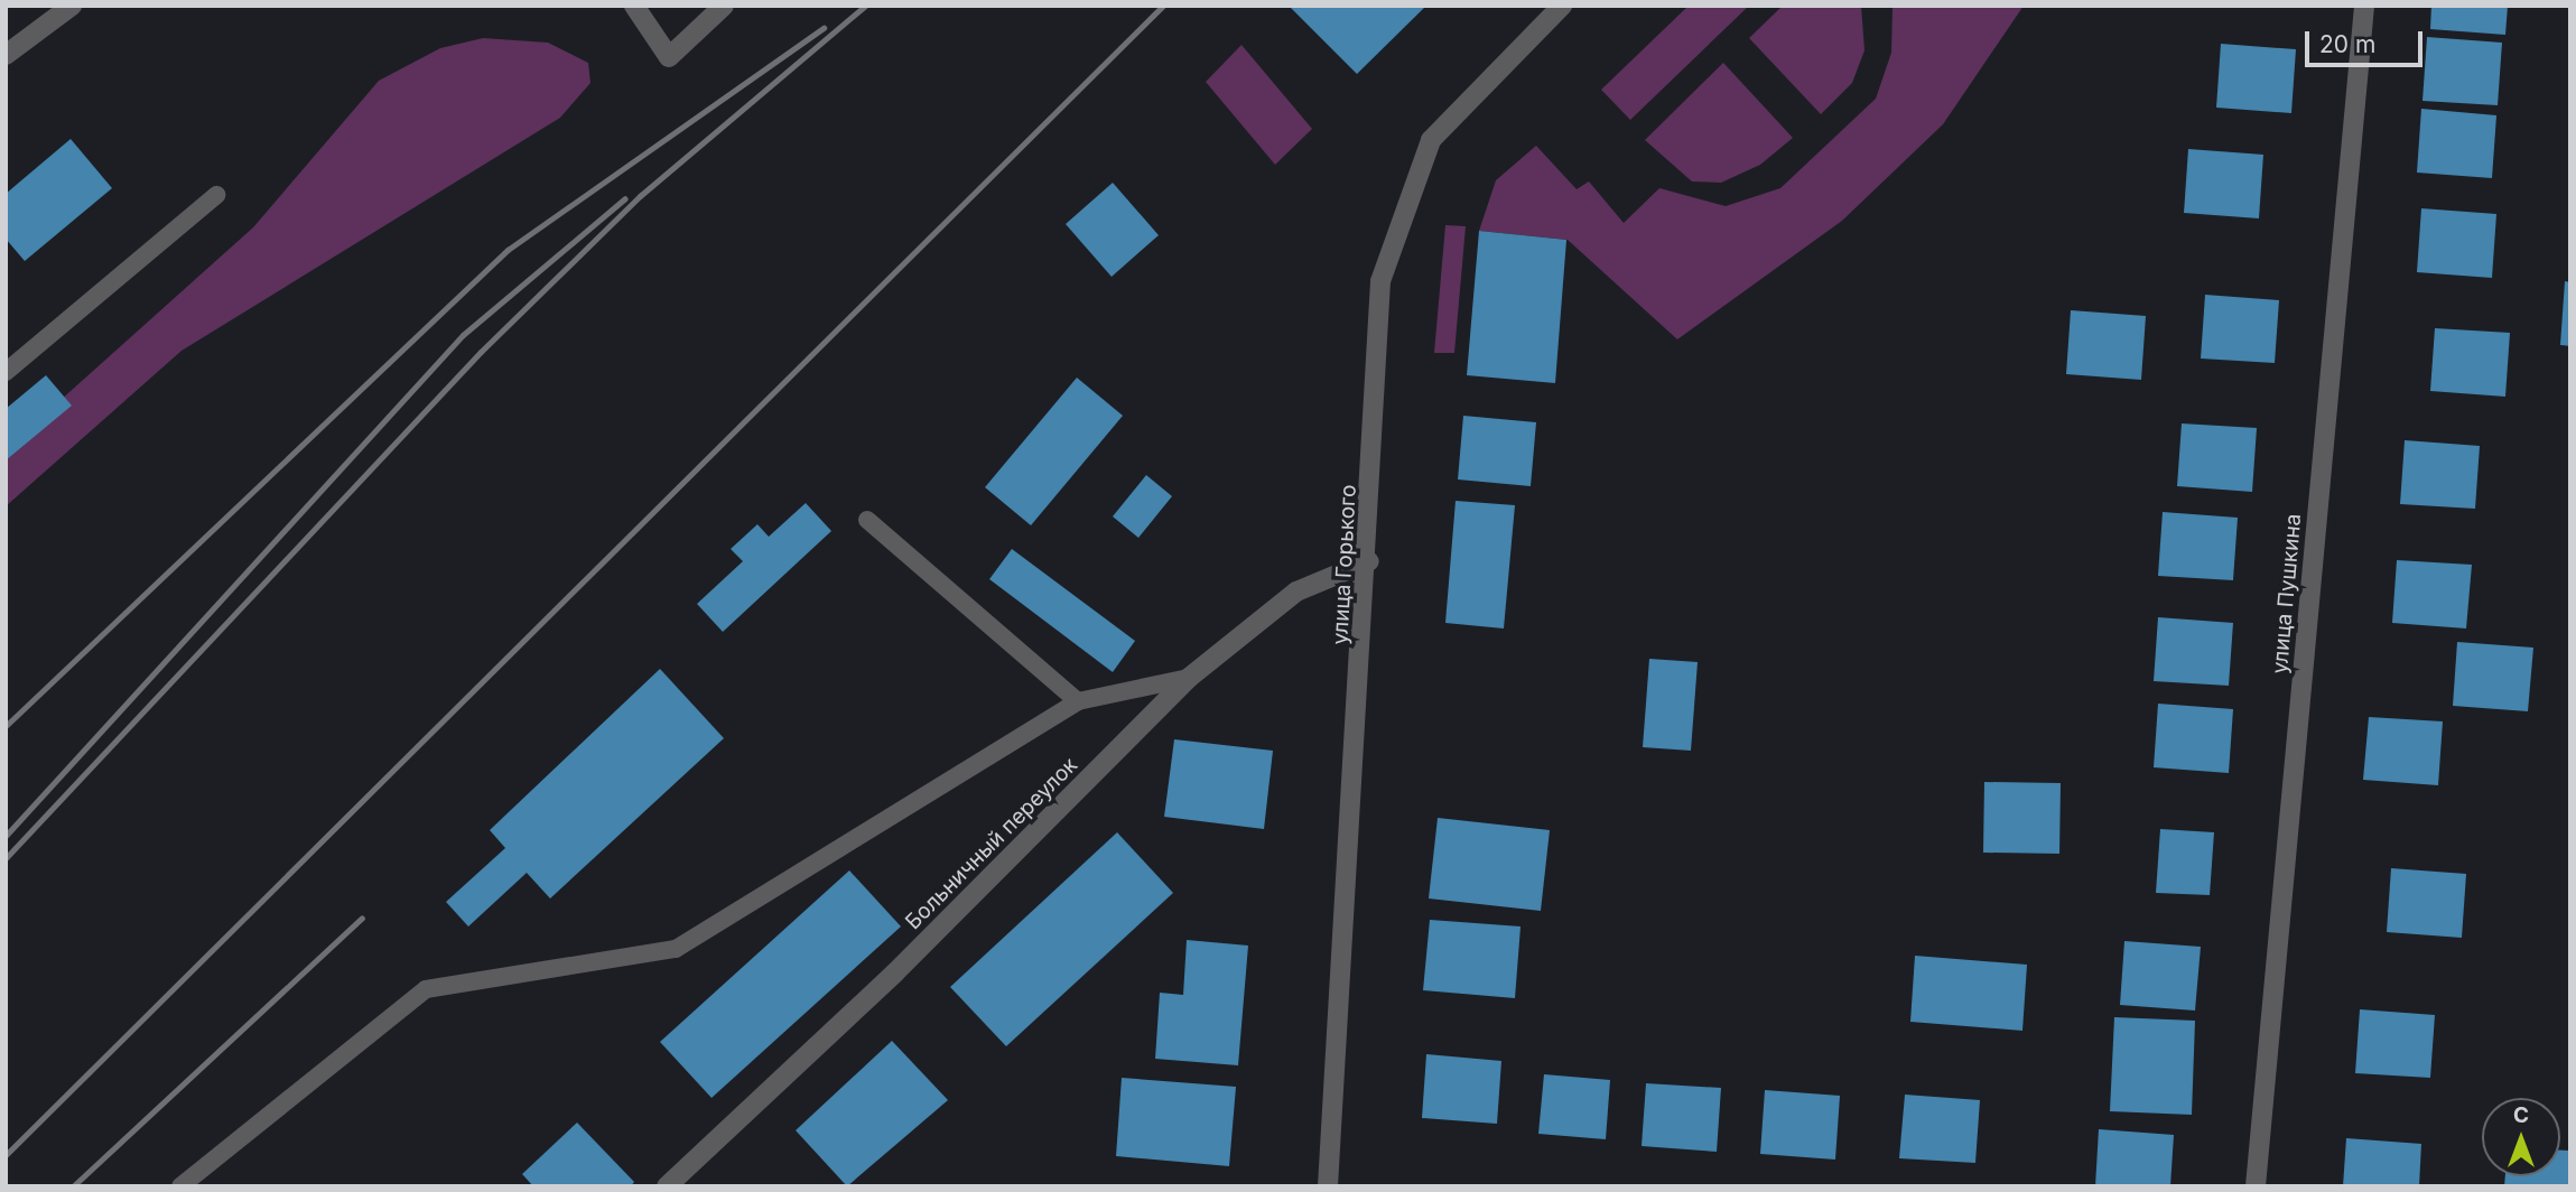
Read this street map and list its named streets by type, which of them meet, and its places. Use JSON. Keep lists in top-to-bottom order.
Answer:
{
  "streets": {
    "street": ["улица Горького", "улица Пушкина", "Больничный переулок"]
  },
  "crossings": [
    ["улица Горького", "Больничный переулок"]
  ],
  "scale_bar": "20 m",
  "north": "top"
}
